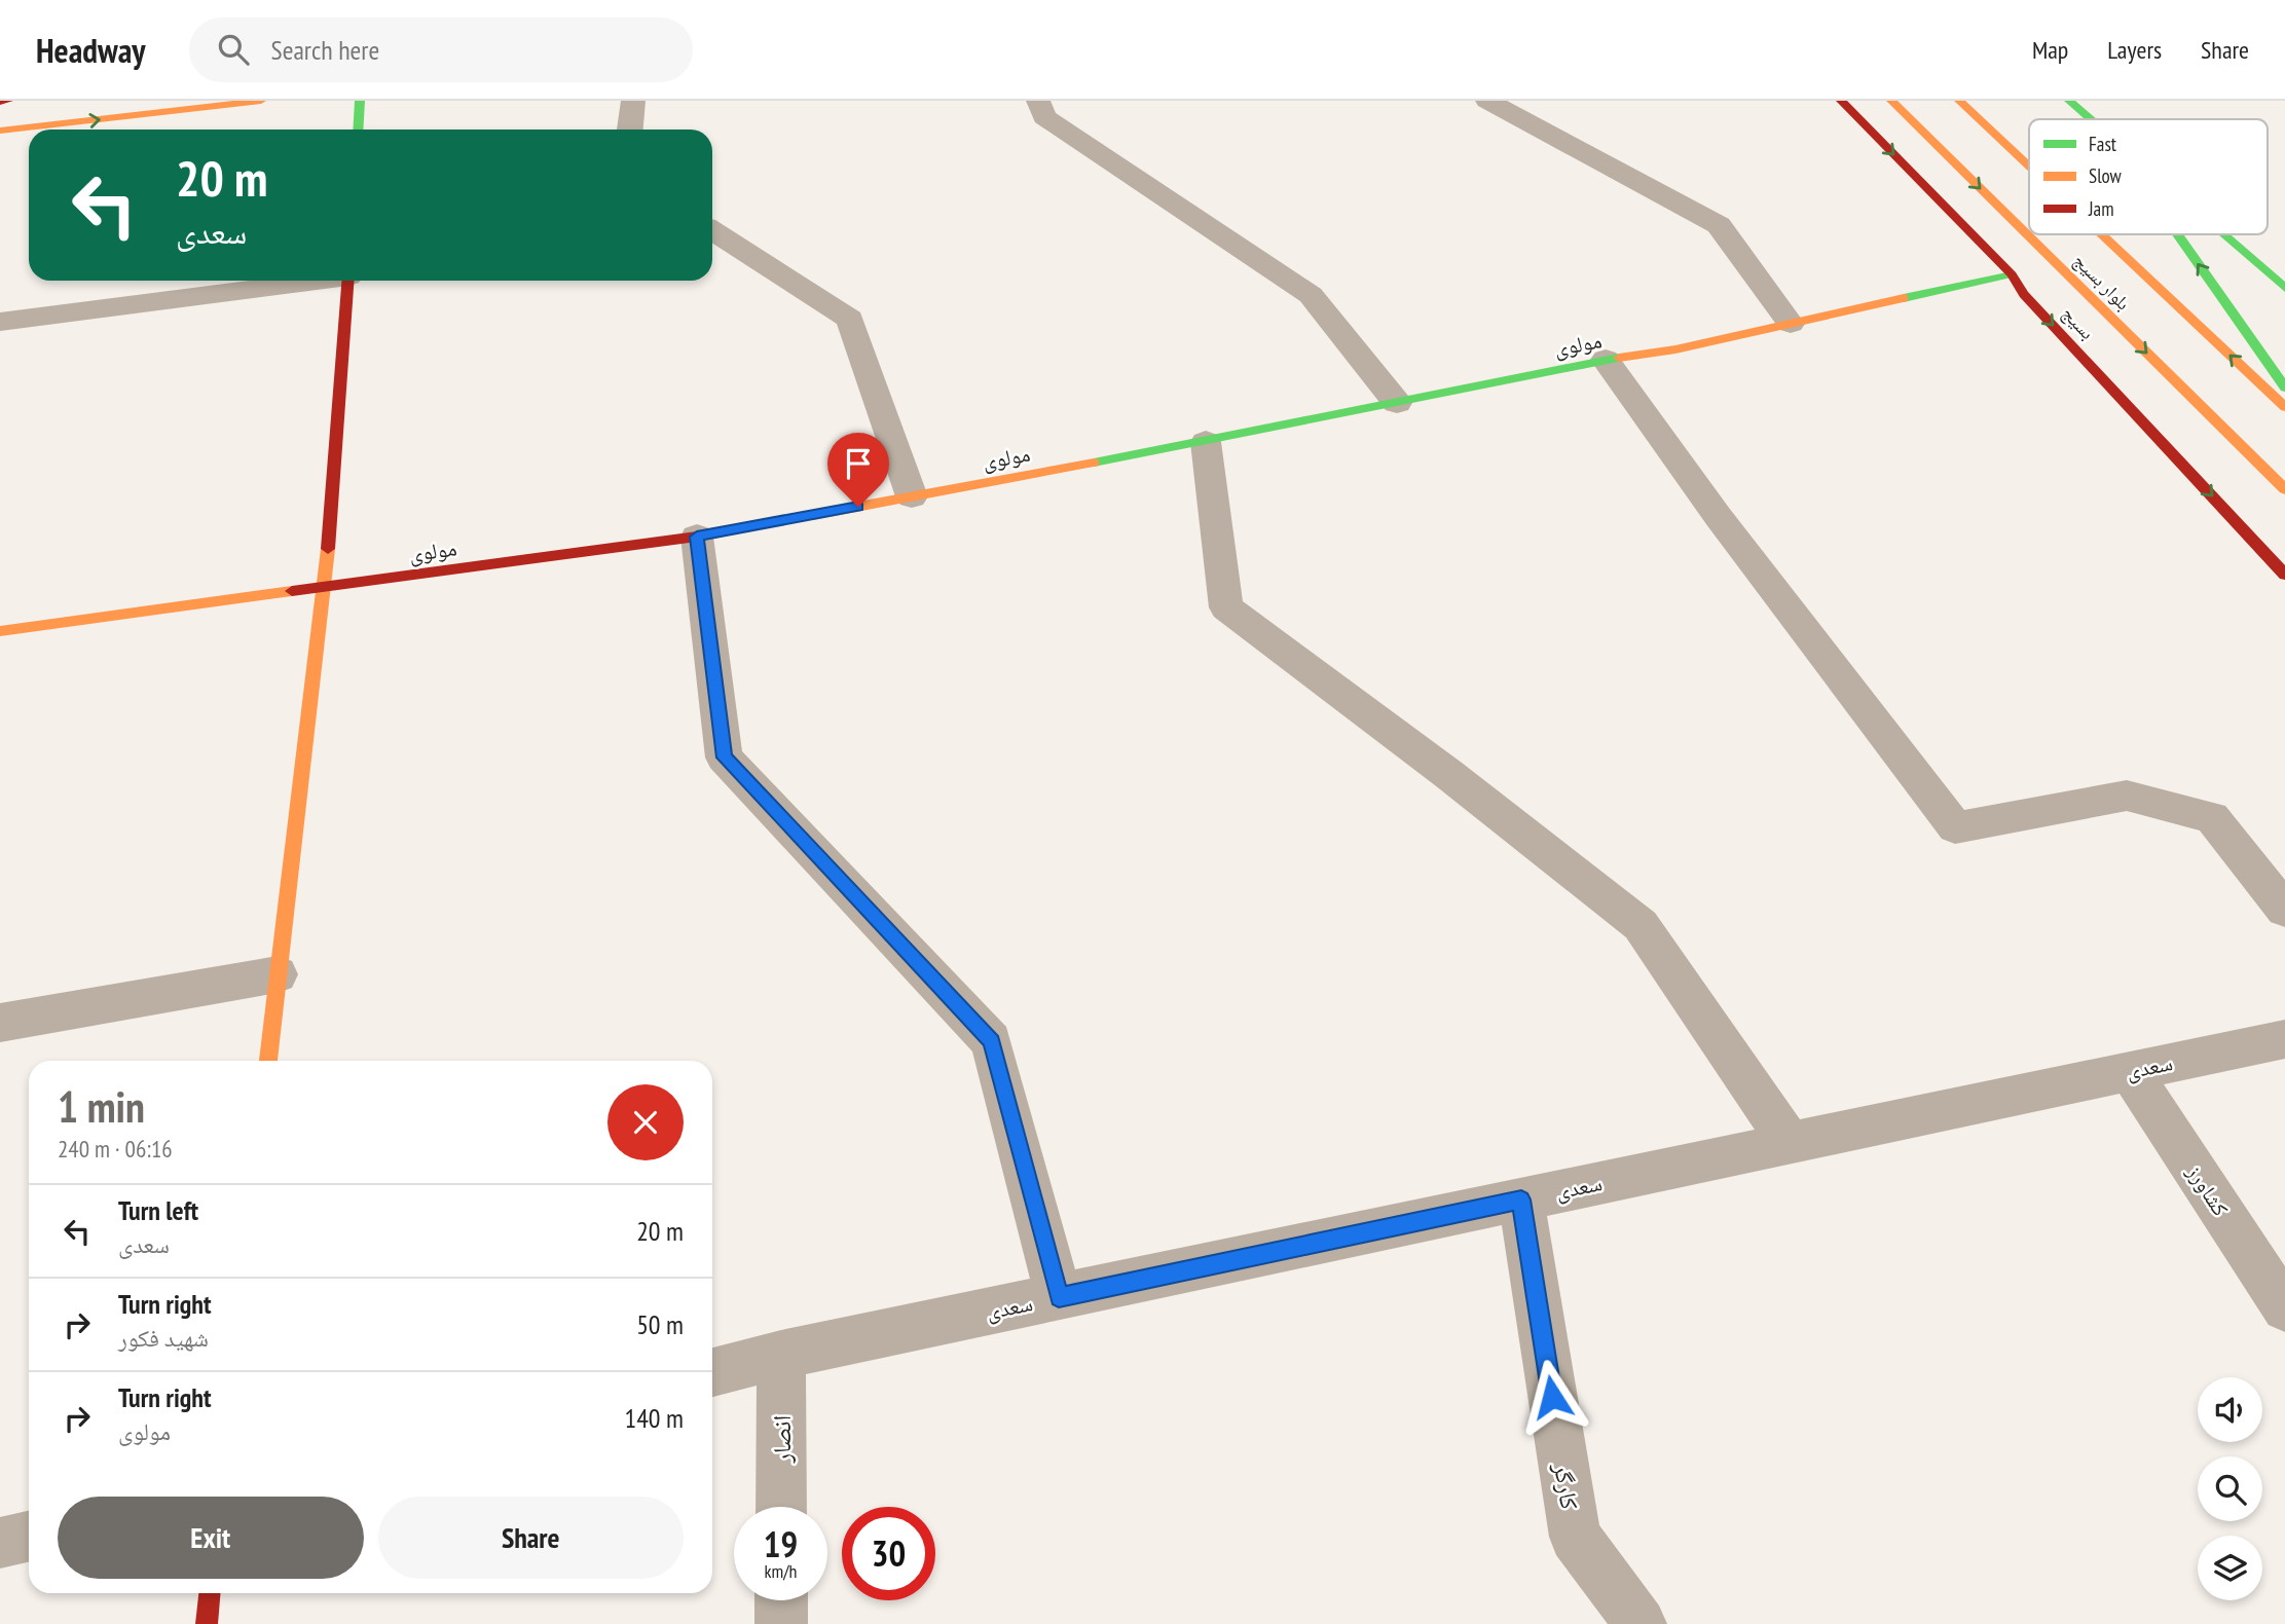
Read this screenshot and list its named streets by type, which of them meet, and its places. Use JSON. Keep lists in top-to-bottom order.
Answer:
{
  "streets": {
    "street": [
      "بلوار بسیج",
      "بسیج",
      "مولوی",
      "سعدی",
      "کشاورز",
      "انصار",
      "کارگر"
    ]
  },
  "crossings": [
    ["بسیج", "مولوی"],
    ["سعدی", "کشاورز"],
    ["سعدی", "انصار"],
    ["سعدی", "کارگر"]
  ],
  "one_way": ["بسیج"],
  "legend": ["Fast", "Slow", "Jam"],
  "page": {
    "header": "Headway",
    "search": "Search here",
    "nav": ["Map", "Layers", "Share"],
    "turn": ["20 m", "سعدی"],
    "heading": ["1 min", "240 m · 06:16"],
    "list": [
      {
        "name": "Turn left",
        "note": "سعدی",
        "value": "20 m"
      },
      {
        "name": "Turn right",
        "note": "شهید فکور",
        "value": "50 m"
      },
      {
        "name": "Turn right",
        "note": "مولوی",
        "value": "140 m"
      }
    ],
    "buttons": ["Exit", "Share"],
    "speed": "19 km/h",
    "limit": "30"
  }
}
